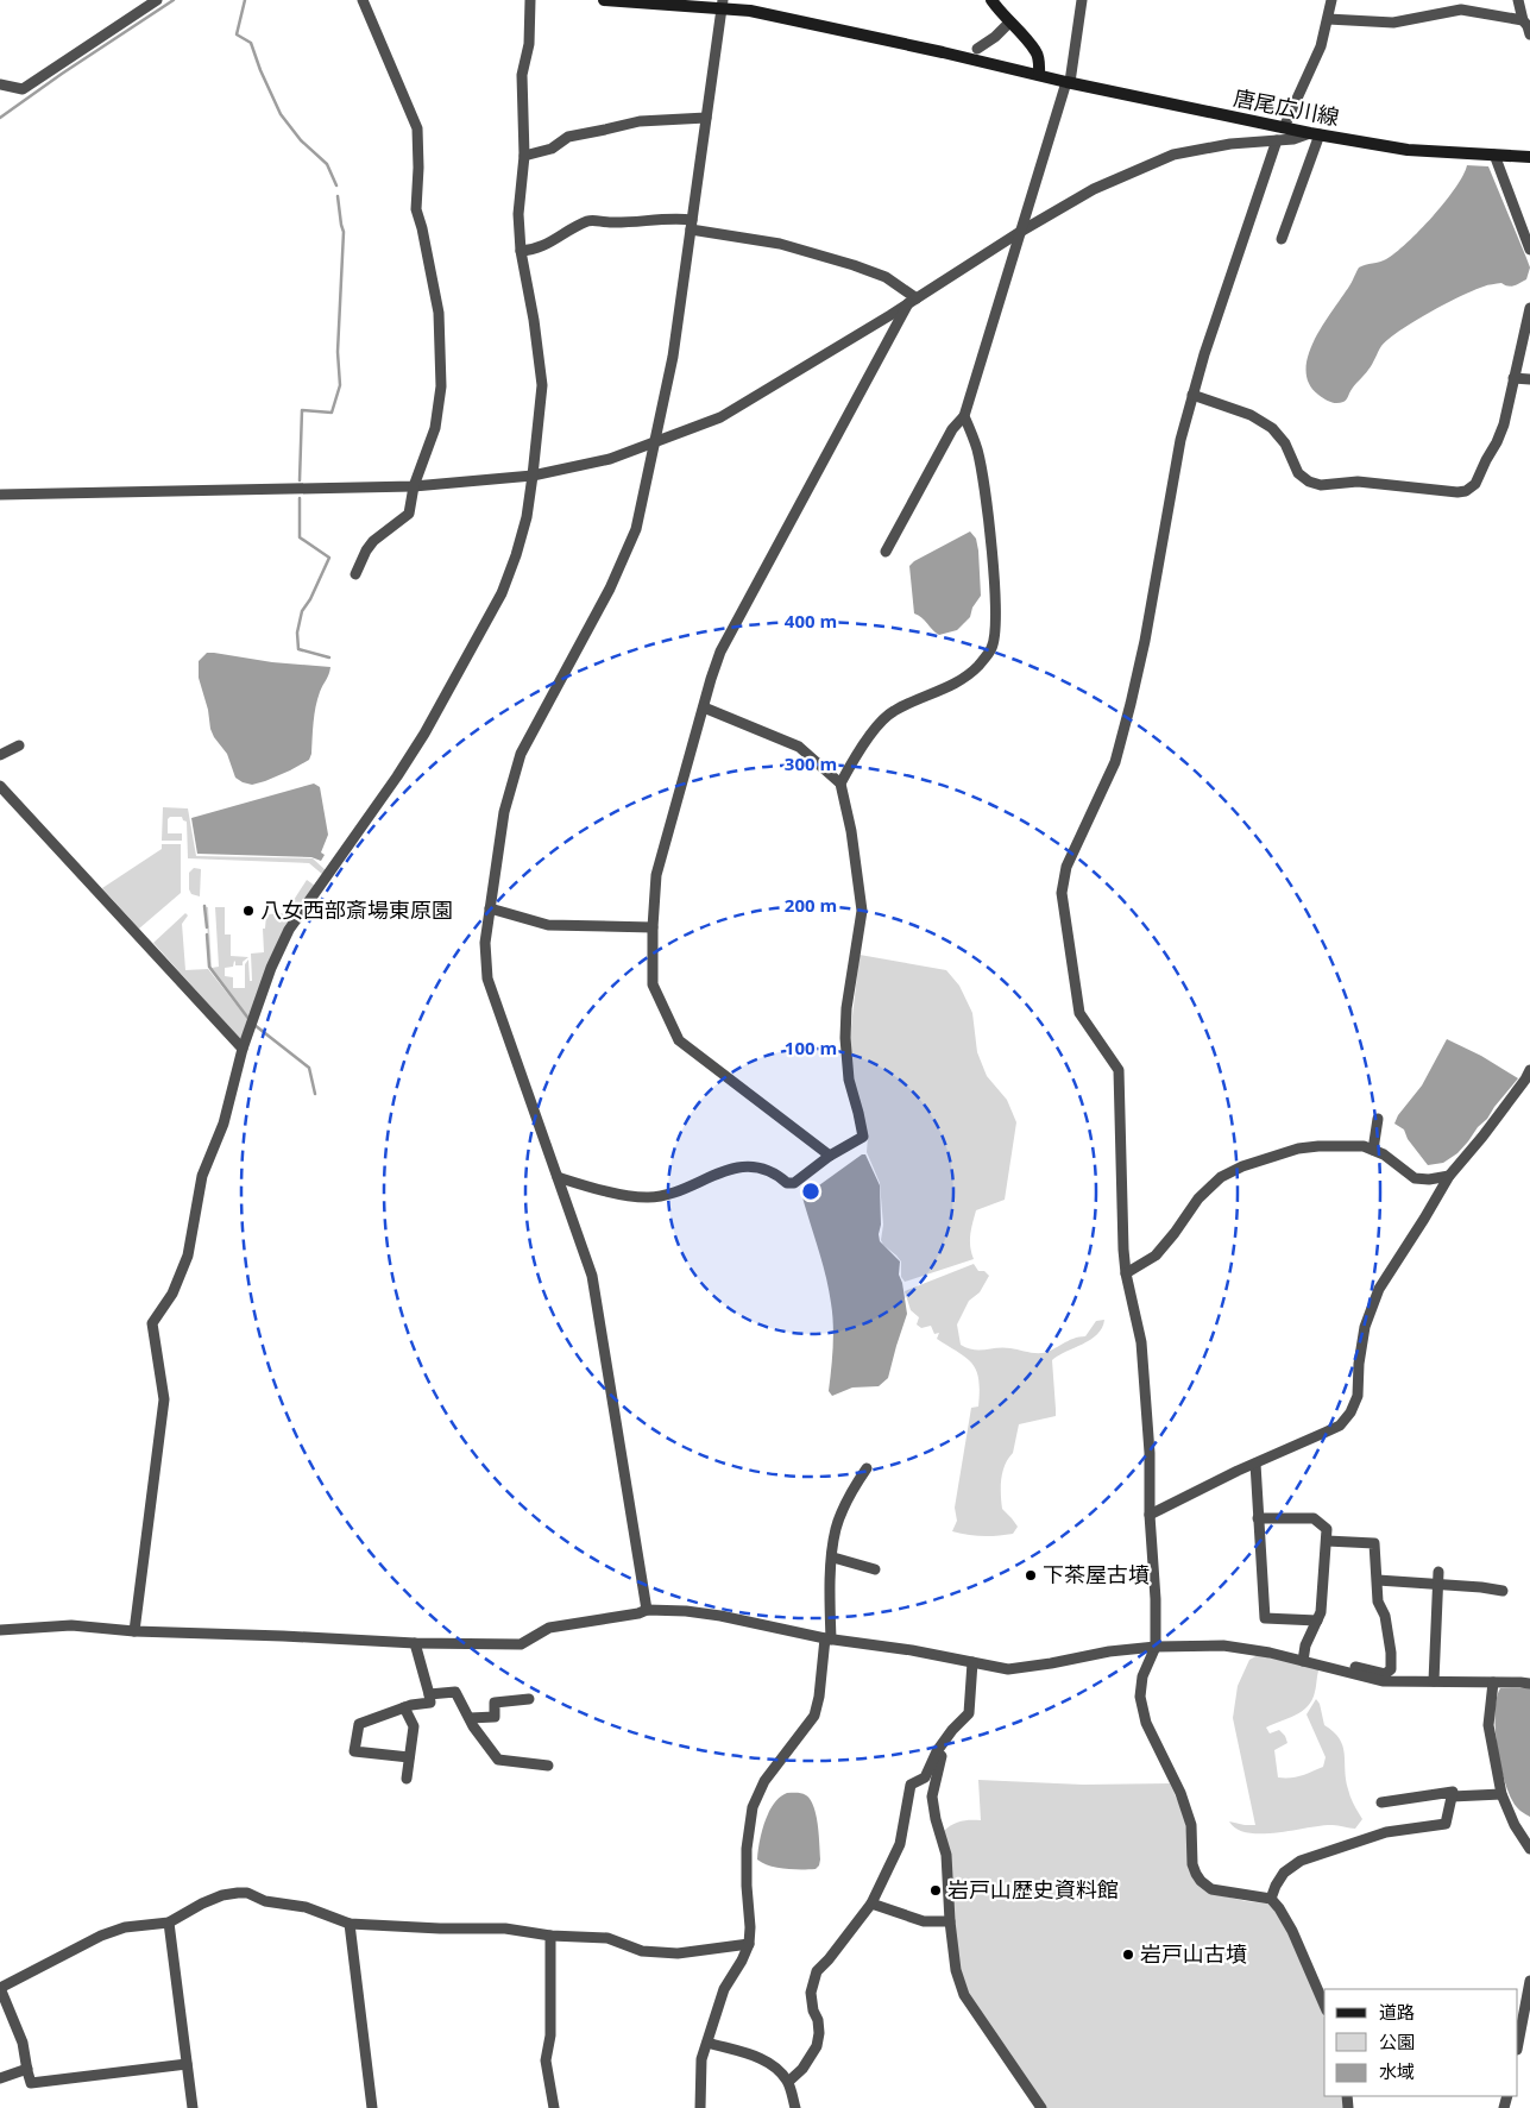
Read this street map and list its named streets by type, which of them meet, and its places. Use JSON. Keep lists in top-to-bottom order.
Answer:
{
  "streets": {
    "main road": ["唐尾広川線"]
  },
  "places": [
    "八女西部斎場東原園",
    "下茶屋古墳",
    "岩戸山歴史資料館",
    "岩戸山古墳"
  ],
  "legend": ["道路", "公園", "水域"],
  "rings": [
    "400 m",
    "300 m",
    "200 m",
    "100 m"
  ]
}
